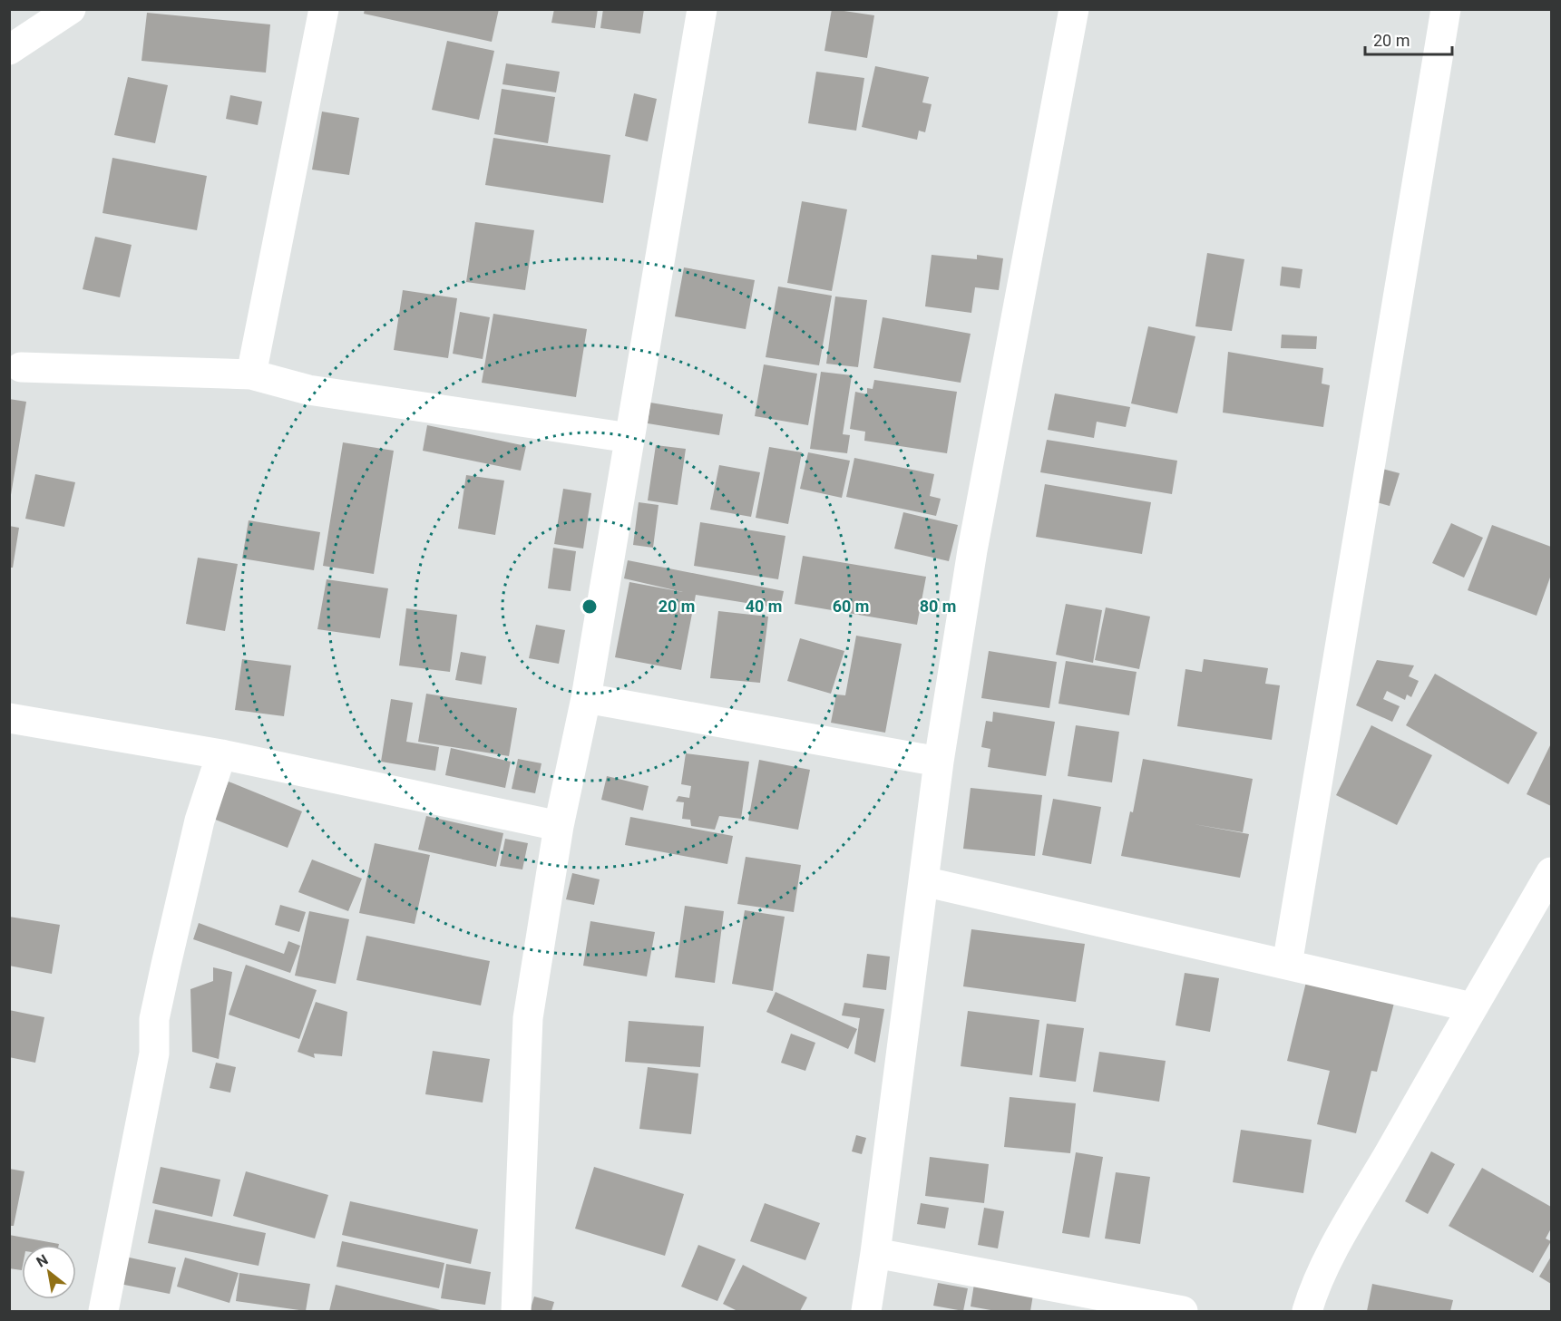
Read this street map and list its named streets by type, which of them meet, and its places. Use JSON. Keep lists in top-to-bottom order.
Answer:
{
  "scale_bar": "20 m",
  "north": "top left",
  "rings": [
    "20 m",
    "40 m",
    "60 m",
    "80 m"
  ]
}
